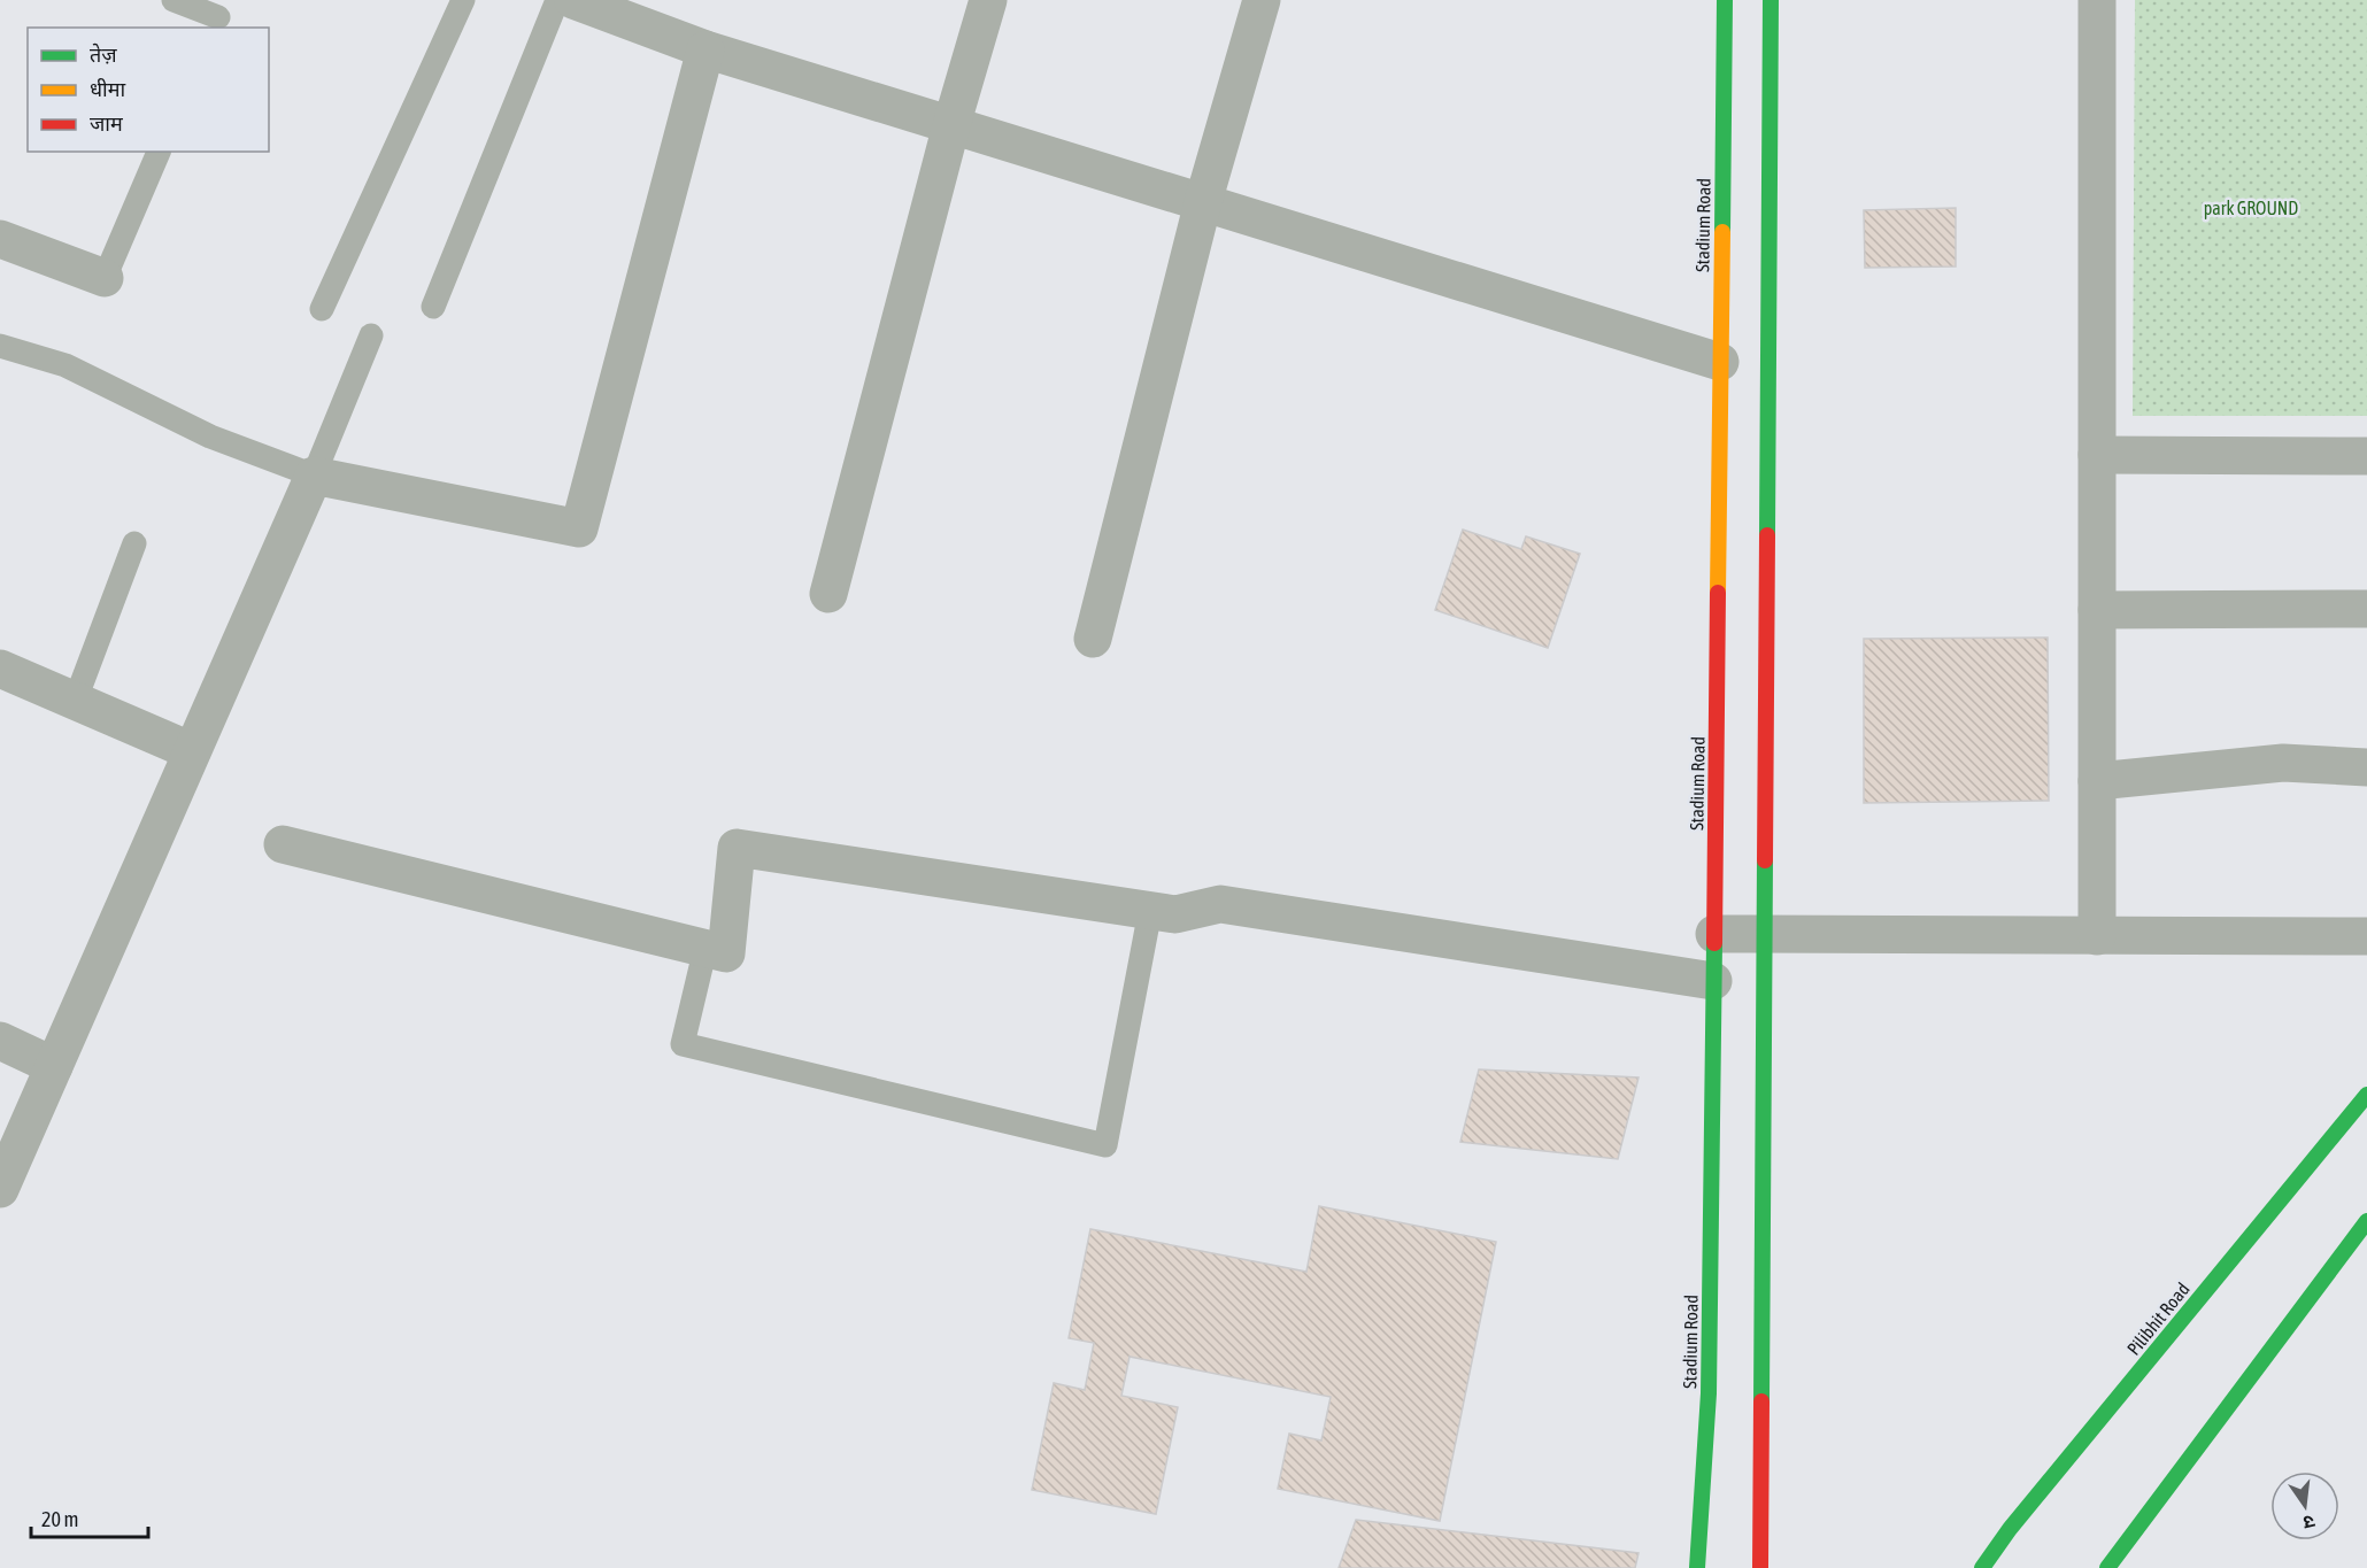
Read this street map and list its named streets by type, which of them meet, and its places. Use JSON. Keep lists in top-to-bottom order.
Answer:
{
  "streets": {
    "main road": ["Stadium Road", "Pilibhit Road"]
  },
  "parks": ["park GROUND"],
  "legend": ["तेज़", "धीमा", "जाम"],
  "scale_bar": "20 m",
  "north": "bottom"
}
